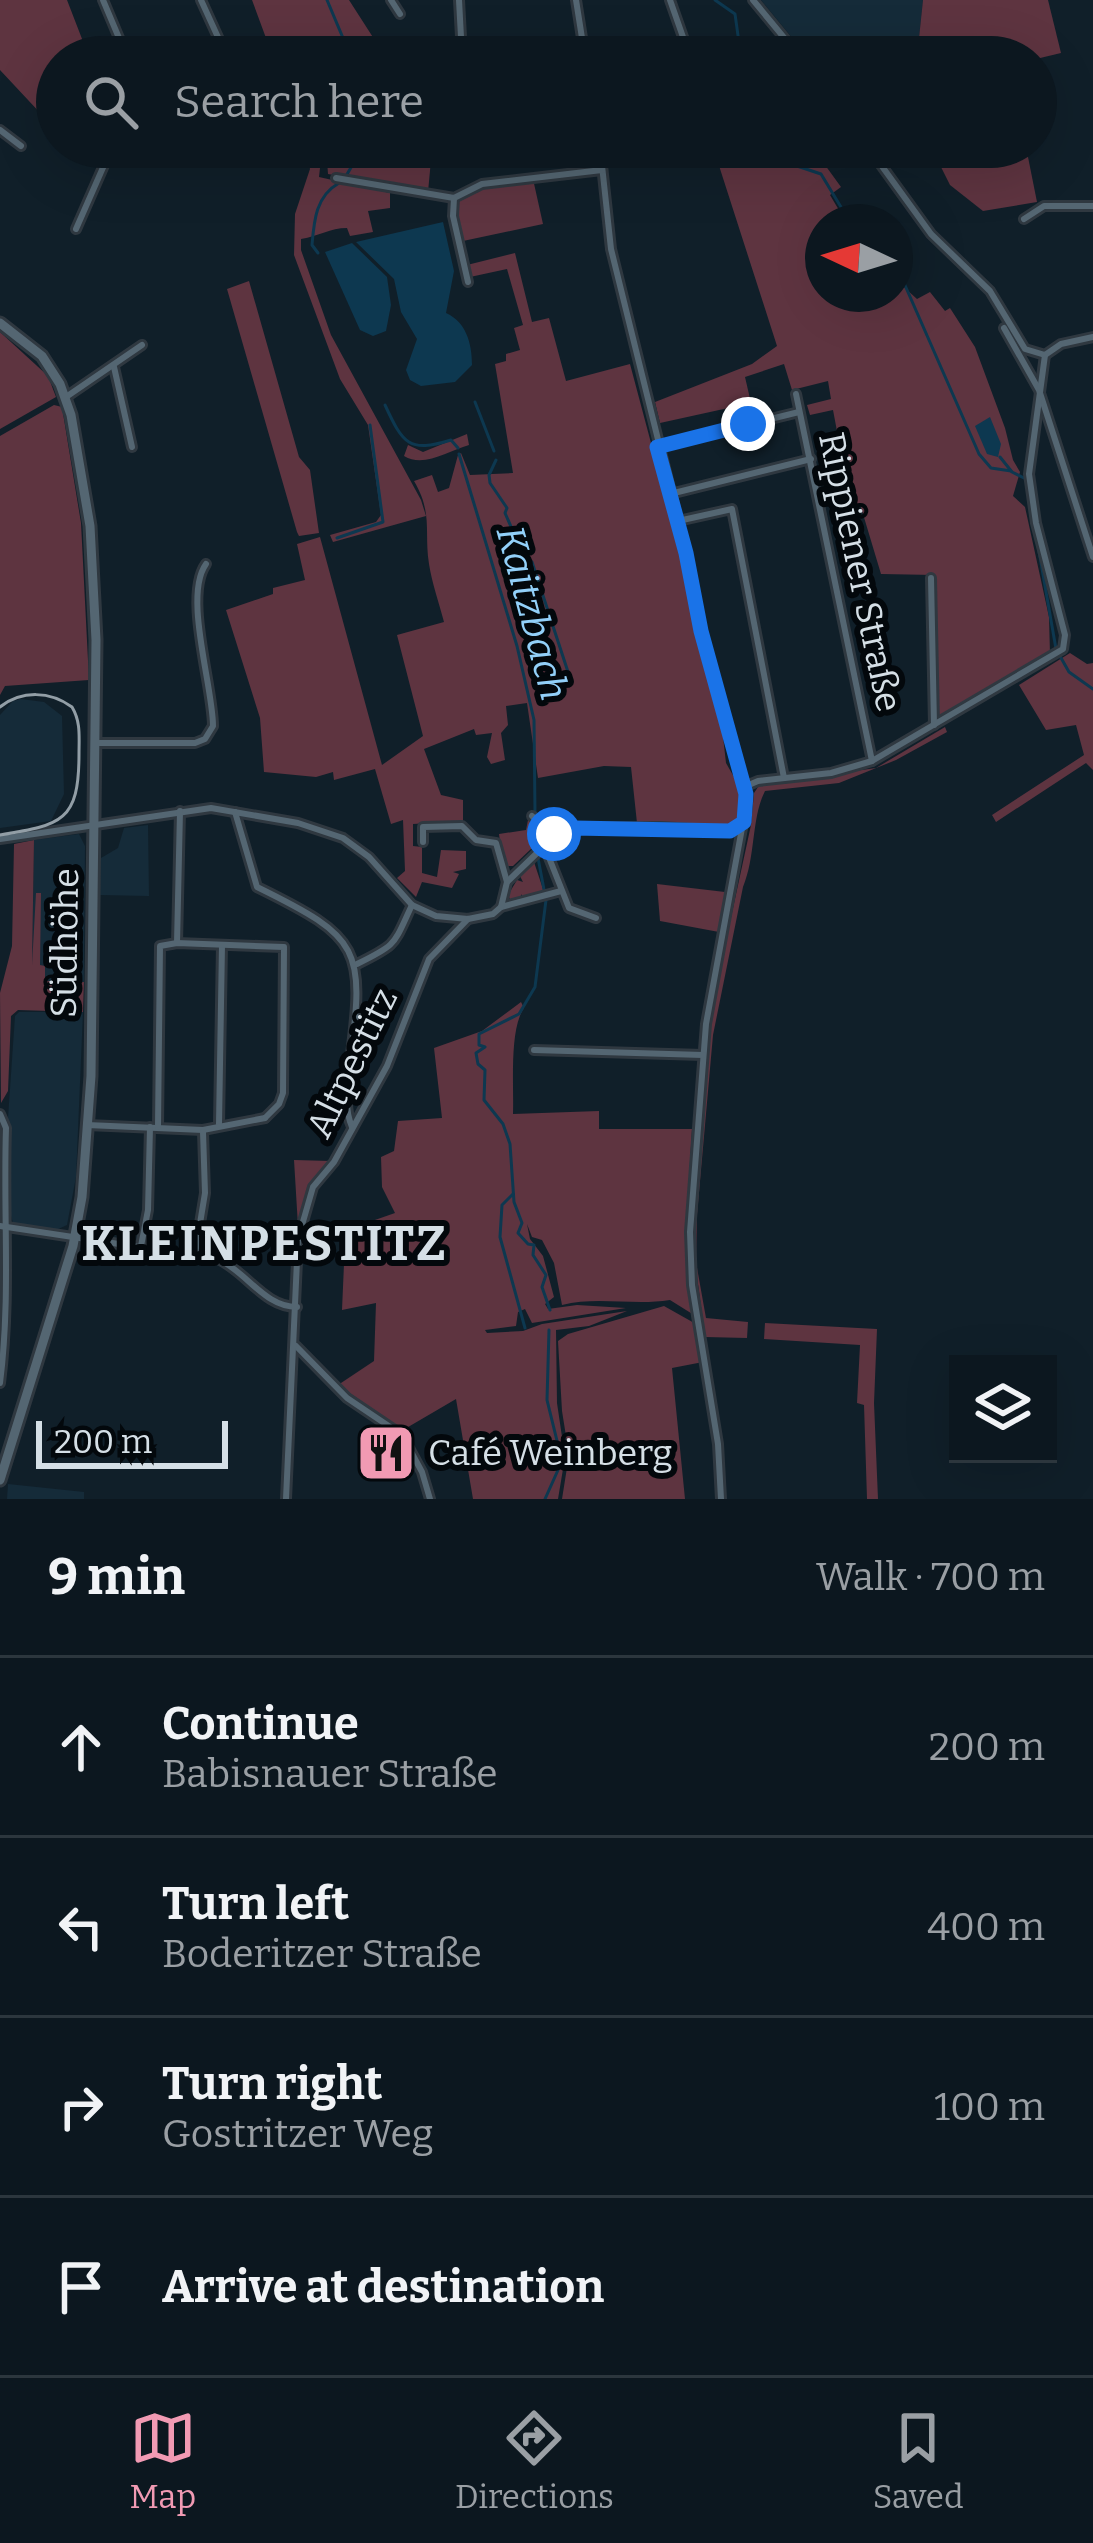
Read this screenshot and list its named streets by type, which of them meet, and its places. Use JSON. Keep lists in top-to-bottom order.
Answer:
{
  "streets": {
    "street": ["Rippiener Straße", "Südhöhe", "Altpestitz"]
  },
  "districts": ["KLEINPESTITZ"],
  "water": ["Kaitzbach"],
  "places": {
    "restaurant": ["Café Weinberg"]
  },
  "scale_bar": "200 m",
  "north": "left",
  "page": {
    "search": "Search here",
    "scale": "200 m",
    "heading": ["9 min", "Walk · 700 m"],
    "list": [
      ["Continue", "Babisnauer Straße", "200 m"],
      ["Turn left", "Boderitzer Straße", "400 m"],
      ["Turn right", "Gostritzer Weg", "100 m"],
      "Arrive at destination"
    ],
    "nav": ["Map", "Directions", "Saved"]
  }
}
